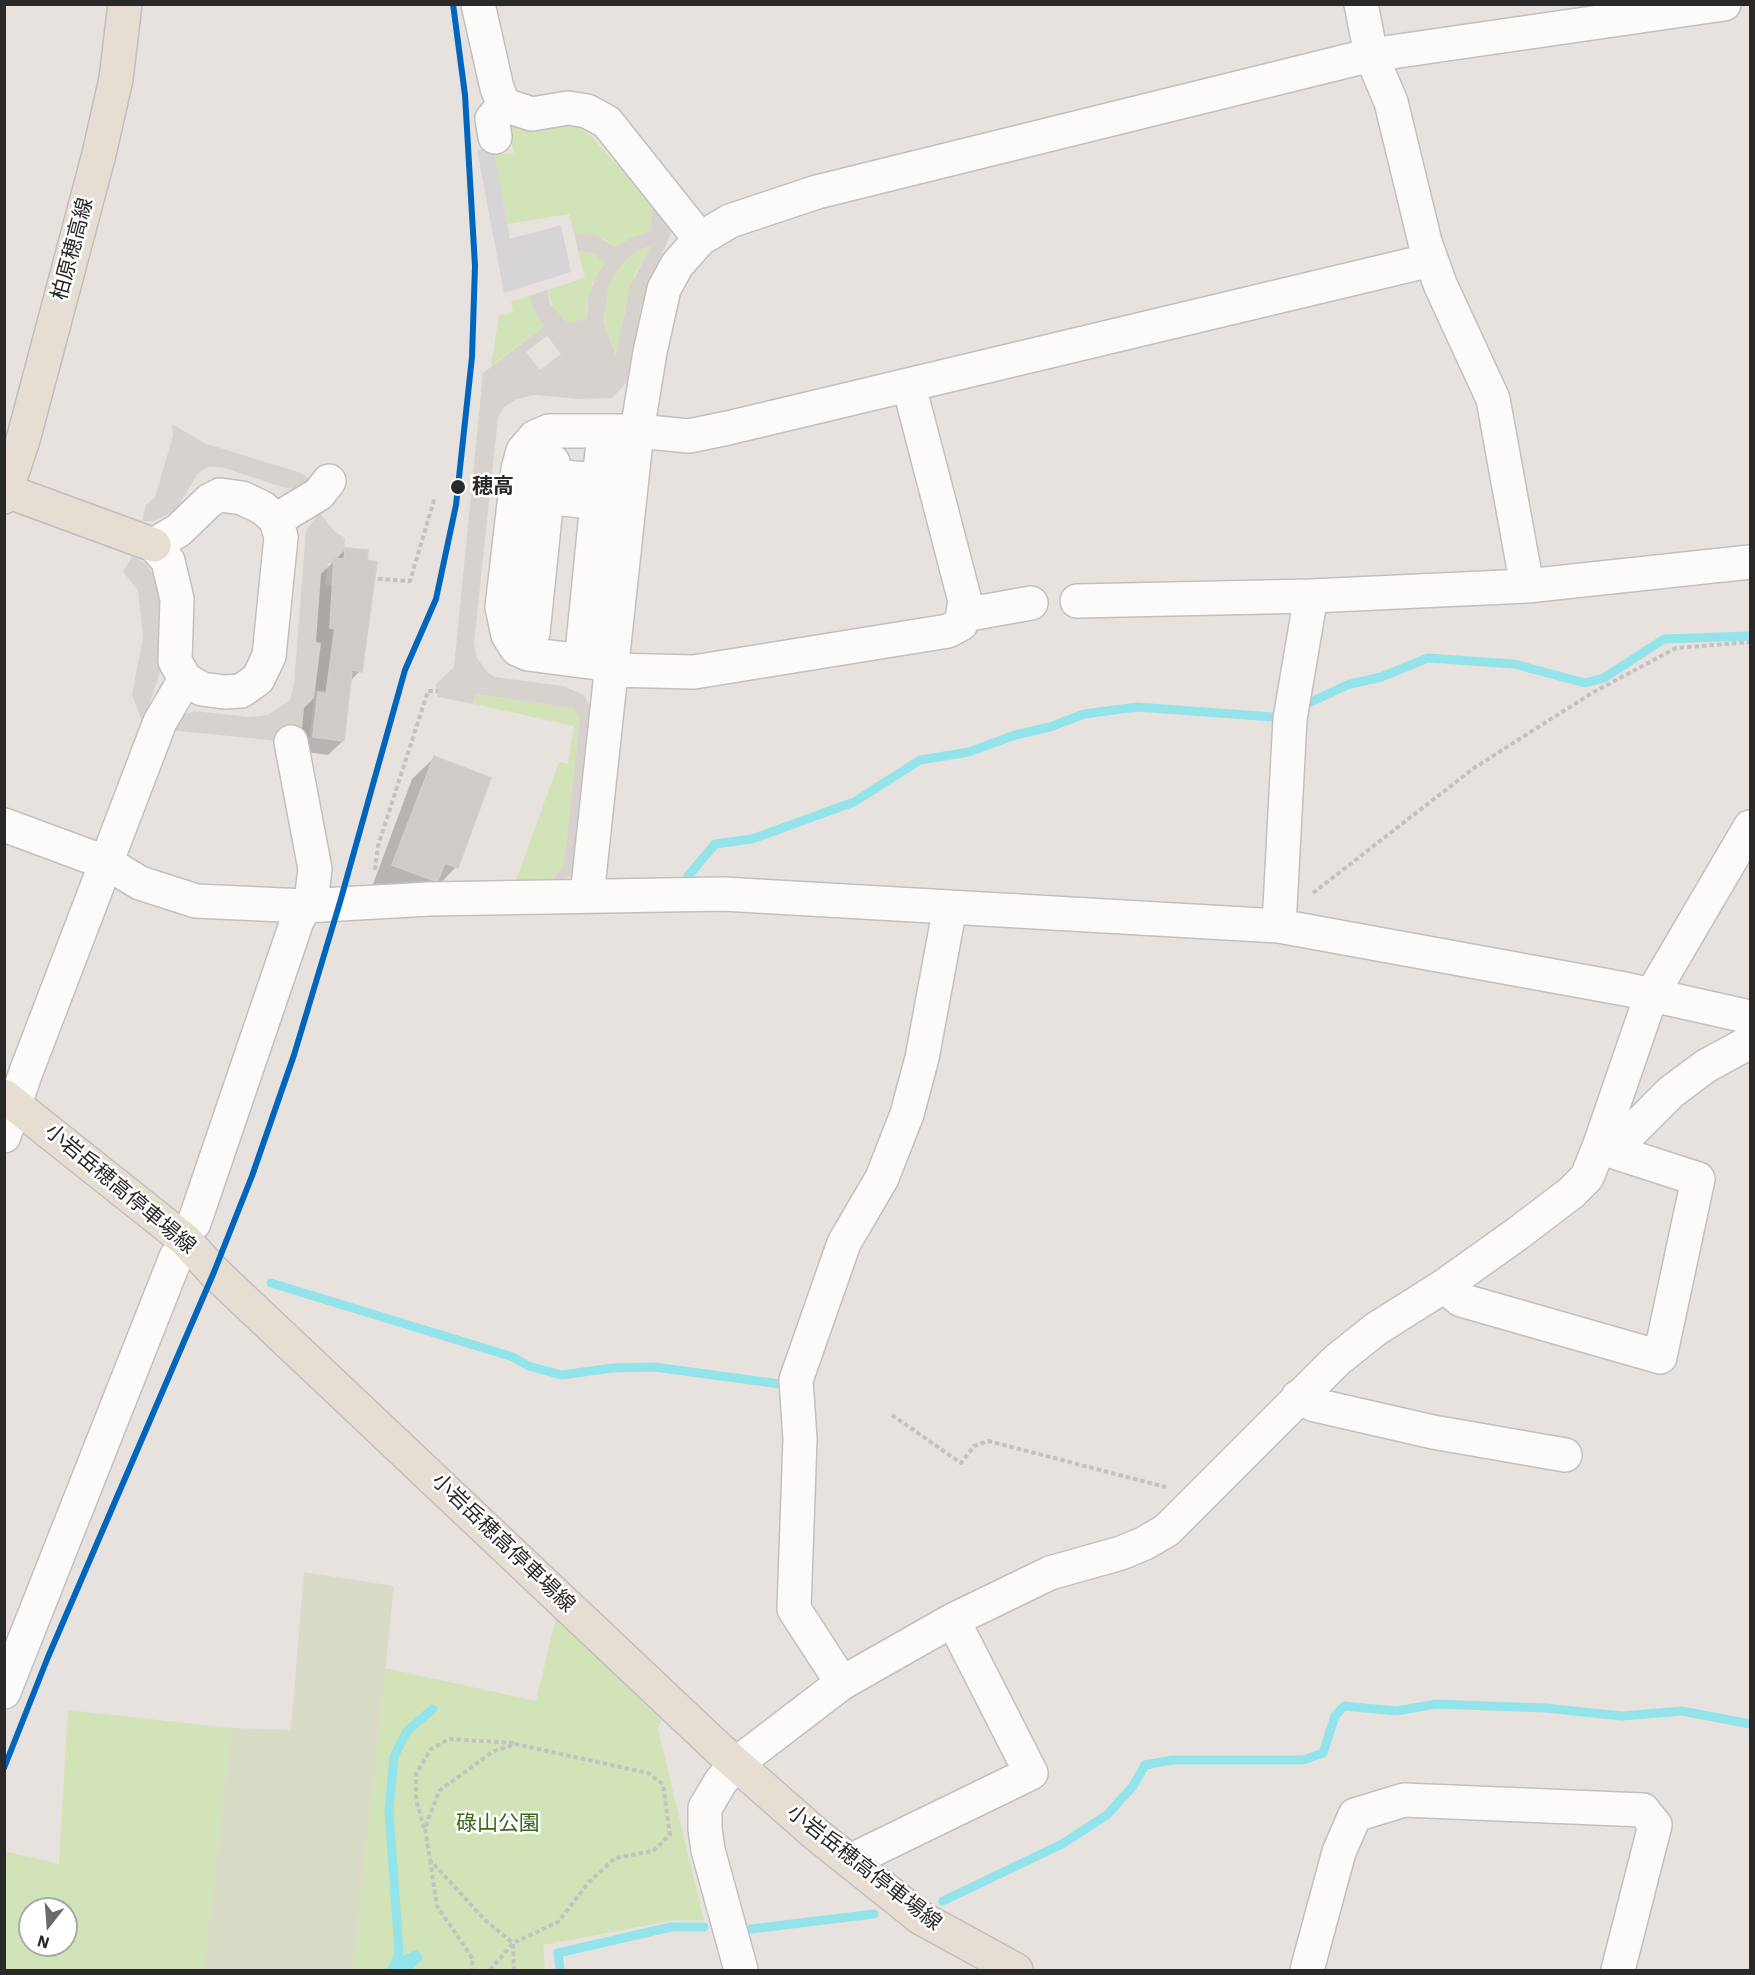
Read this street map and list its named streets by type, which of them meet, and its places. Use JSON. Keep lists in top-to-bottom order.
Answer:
{
  "streets": {
    "main road": ["柏原穂高線", "小岩岳穂高停車場線"]
  },
  "parks": ["碌山公園"],
  "places": ["穂高"],
  "north": "bottom"
}
